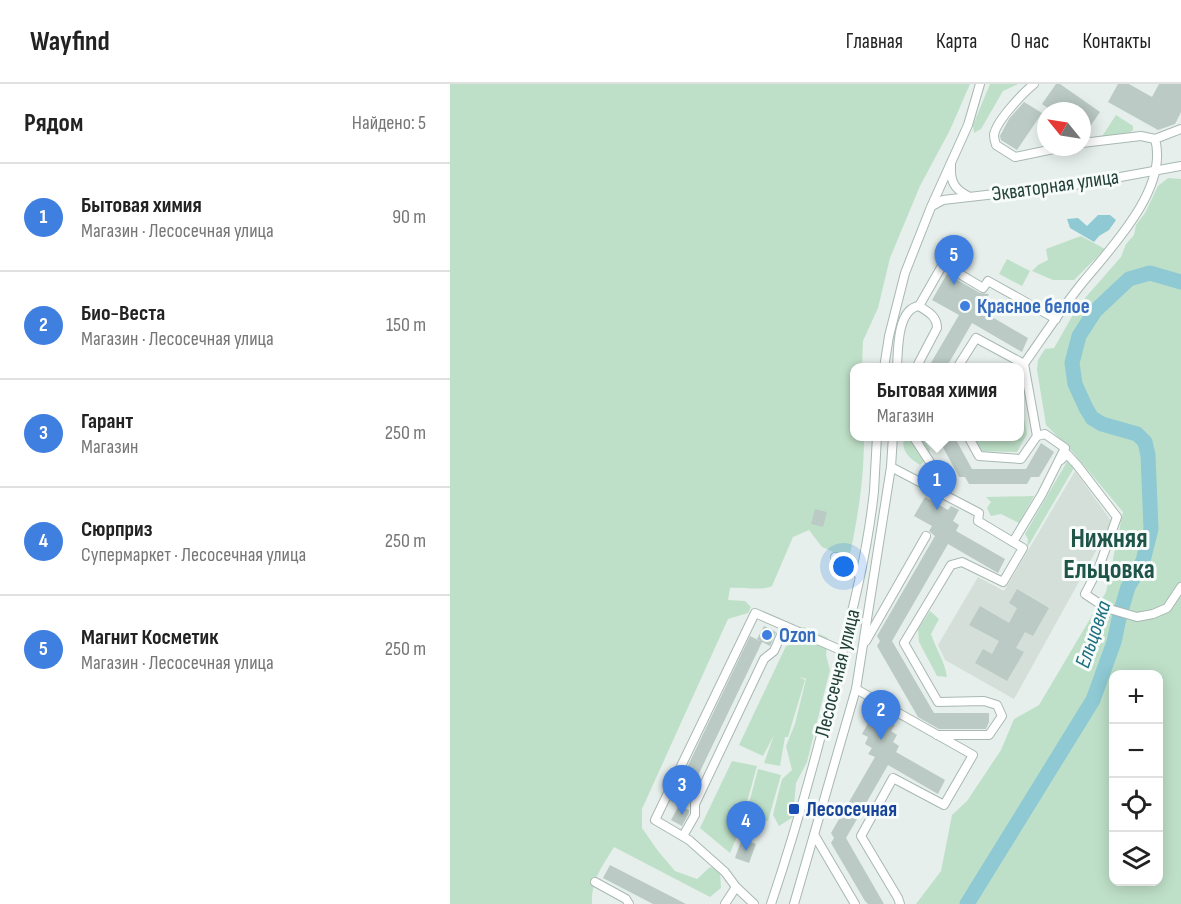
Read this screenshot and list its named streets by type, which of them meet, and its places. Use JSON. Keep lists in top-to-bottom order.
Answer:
{
  "streets": {
    "street": ["Экваторная улица", "Лесосечная улица"]
  },
  "districts": ["Нижняя Ельцовка"],
  "water": ["Ельцовка"],
  "places": {
    "other": ["Красное белое", "Ozon"],
    "transit": ["Лесосечная"]
  },
  "north": "top left",
  "page": {
    "header": "Wayfind",
    "nav": [
      "Главная",
      "Карта",
      "О нас",
      "Контакты"
    ],
    "heading": ["Рядом", "Найдено: 5"],
    "list": [
      {
        "mark": "1",
        "name": "Бытовая химия",
        "note": "Магазин · Лесосечная улица",
        "value": "90 m"
      },
      {
        "mark": "2",
        "name": "Био-Веста",
        "note": "Магазин · Лесосечная улица",
        "value": "150 m"
      },
      {
        "mark": "3",
        "name": "Гарант",
        "note": "Магазин",
        "value": "250 m"
      },
      {
        "mark": "4",
        "name": "Сюрприз",
        "note": "Супермаркет · Лесосечная улица",
        "value": "250 m"
      },
      {
        "mark": "5",
        "name": "Магнит Косметик",
        "note": "Магазин · Лесосечная улица",
        "value": "250 m"
      }
    ],
    "pins": [
      "5",
      "1",
      "2",
      "3",
      "4"
    ],
    "popup": ["Бытовая химия", "Магазин"],
    "map_buttons": ["+", "−"]
  }
}
